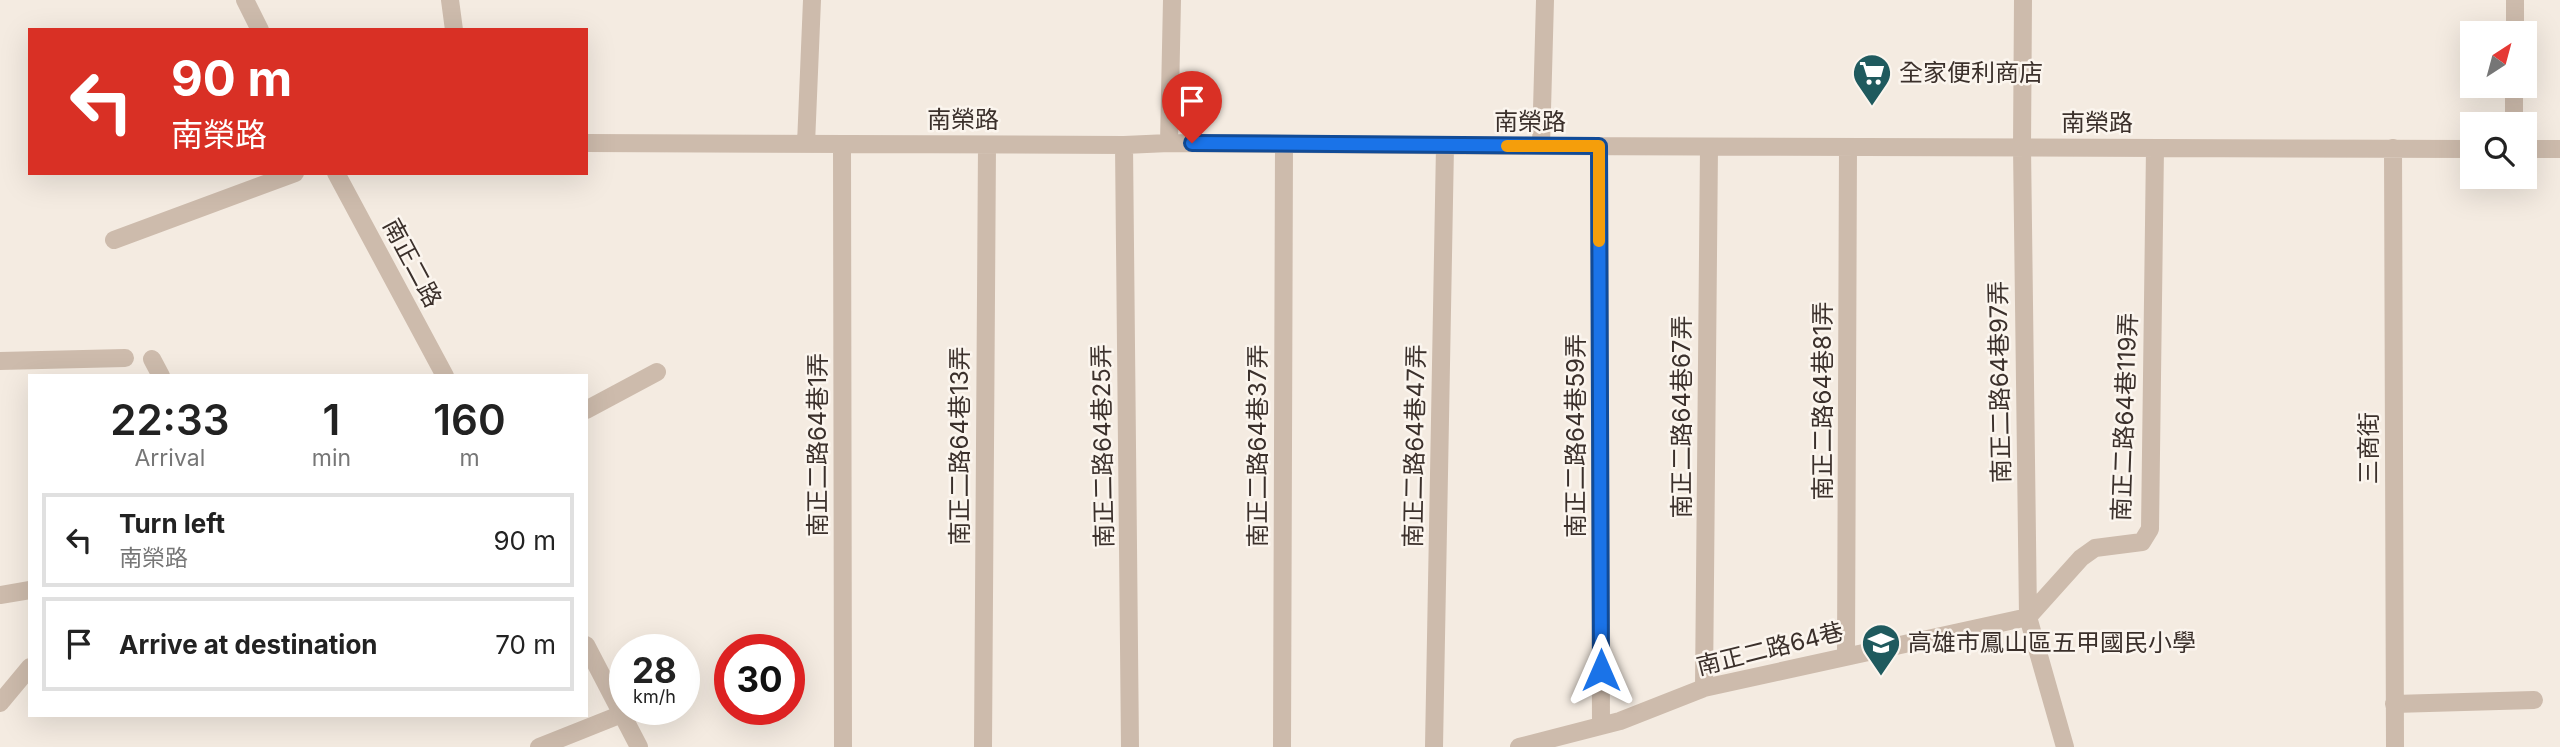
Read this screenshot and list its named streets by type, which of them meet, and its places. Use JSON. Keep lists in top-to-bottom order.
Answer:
{
  "streets": {
    "street": [
      "南榮路",
      "南正二路",
      "南正二路64巷97弄",
      "南正二路64巷81弄",
      "南正二路64巷67弄",
      "南正二路64巷119弄",
      "南正二路64巷59弄",
      "南正二路64巷1弄",
      "南正二路64巷13弄",
      "南正二路64巷25弄",
      "南正二路64巷37弄",
      "南正二路64巷47弄",
      "三商街",
      "南正二路64巷"
    ]
  },
  "crossings": [
    ["南榮路", "南正二路64巷97弄"],
    ["南榮路", "南正二路64巷81弄"],
    ["南榮路", "南正二路64巷67弄"],
    ["南榮路", "南正二路64巷119弄"],
    ["南榮路", "南正二路64巷59弄"],
    ["南榮路", "南正二路64巷1弄"],
    ["南榮路", "南正二路64巷13弄"],
    ["南榮路", "南正二路64巷25弄"],
    ["南榮路", "南正二路64巷37弄"],
    ["南榮路", "南正二路64巷47弄"],
    ["南榮路", "三商街"],
    ["南正二路64巷97弄", "南正二路64巷119弄"],
    ["南正二路64巷97弄", "南正二路64巷"],
    ["南正二路64巷81弄", "南正二路64巷"],
    ["南正二路64巷67弄", "南正二路64巷"],
    ["南正二路64巷119弄", "南正二路64巷"],
    ["南正二路64巷59弄", "南正二路64巷"]
  ],
  "places": {
    "supermarket": ["全家便利商店"],
    "school or university": ["高雄市鳳山區五甲國民小學"]
  },
  "north": "top right",
  "page": {
    "turn": ["90 m", "南榮路"],
    "eta": [
      "22:33",
      "Arrival",
      "1",
      "min",
      "160",
      "m"
    ],
    "list": [
      {
        "name": "Turn left",
        "note": "南榮路",
        "value": "90 m"
      },
      {
        "name": "Arrive at destination",
        "value": "70 m"
      }
    ],
    "speed": "28 km/h",
    "limit": "30"
  }
}
